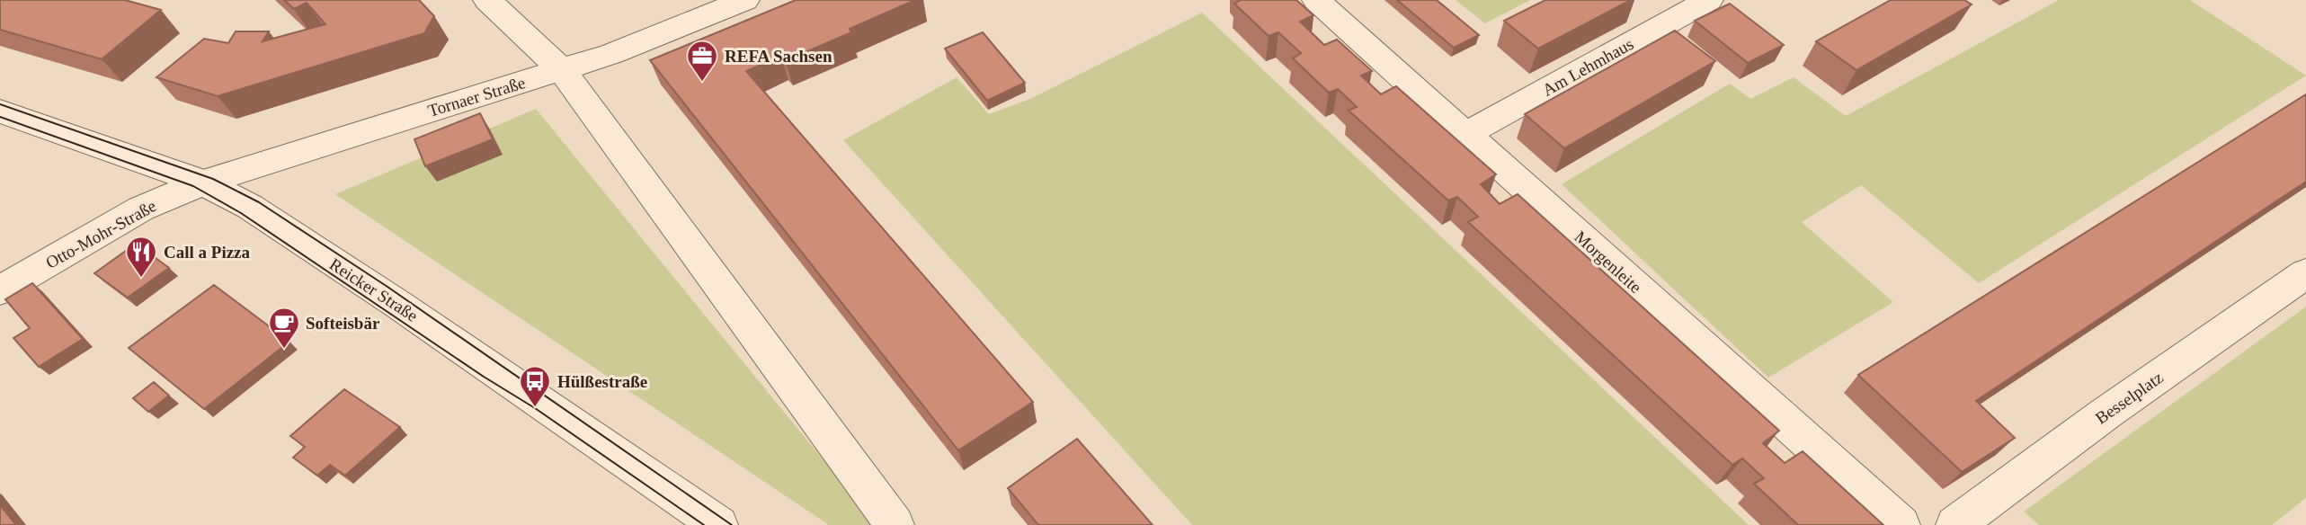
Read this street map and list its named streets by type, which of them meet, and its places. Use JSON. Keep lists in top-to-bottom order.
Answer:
{
  "streets": {
    "street": [
      "Am Lehmhaus",
      "Tornaer Straße",
      "Otto-Mohr-Straße",
      "Morgenleite",
      "Reicker Straße",
      "Besselplatz"
    ]
  },
  "crossings": [
    ["Am Lehmhaus", "Morgenleite"],
    ["Tornaer Straße", "Otto-Mohr-Straße"],
    ["Tornaer Straße", "Reicker Straße"],
    ["Otto-Mohr-Straße", "Reicker Straße"]
  ],
  "places": {
    "office": ["REFA Sachsen"],
    "restaurant": ["Call a Pizza"],
    "cafe": ["Softeisbär"],
    "bus stop": ["Hülßestraße"]
  }
}
